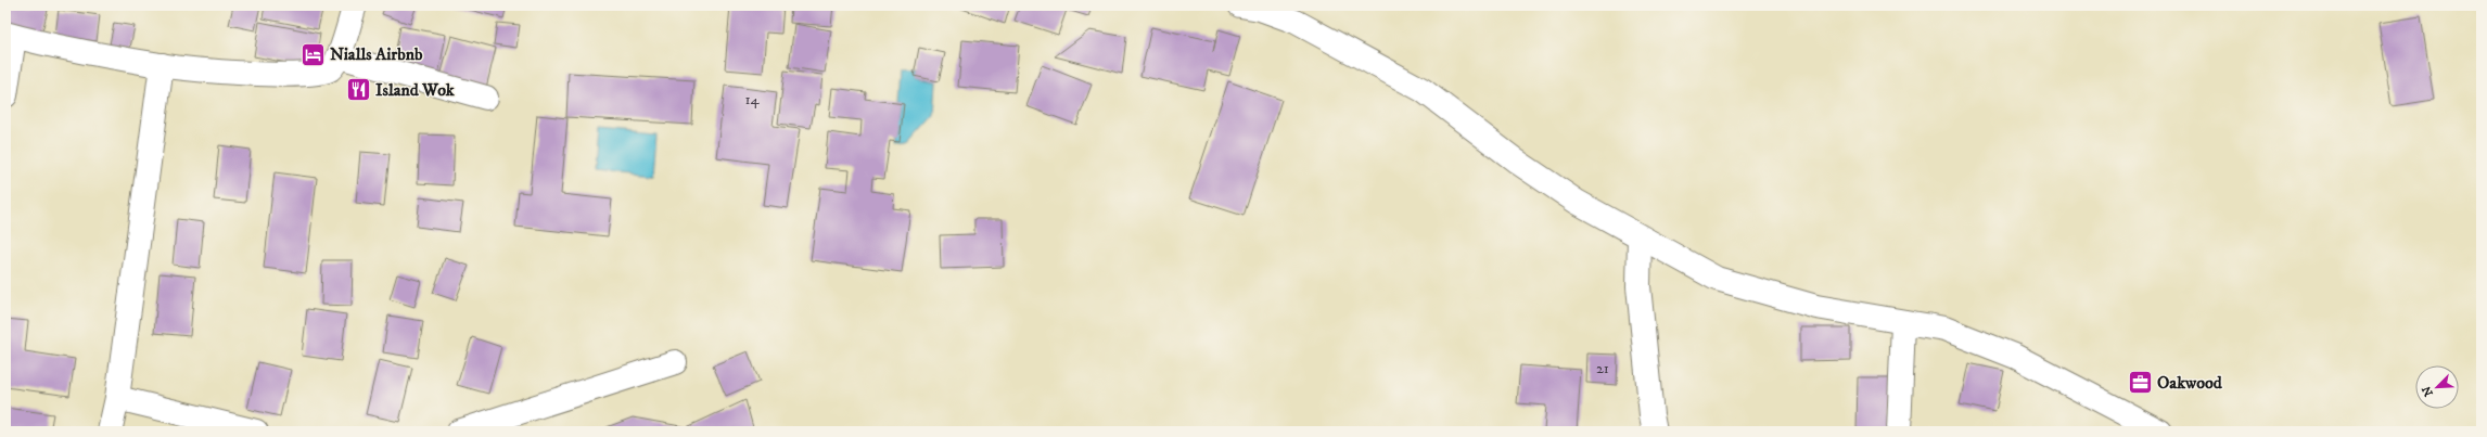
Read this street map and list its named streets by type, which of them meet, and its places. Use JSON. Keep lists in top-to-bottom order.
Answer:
{
  "places": {
    "hotel": ["Nialls Airbnb"],
    "restaurant": ["Island Wok"],
    "office": ["Oakwood"]
  },
  "house_numbers": ["14", "21"],
  "north": "bottom left"
}
